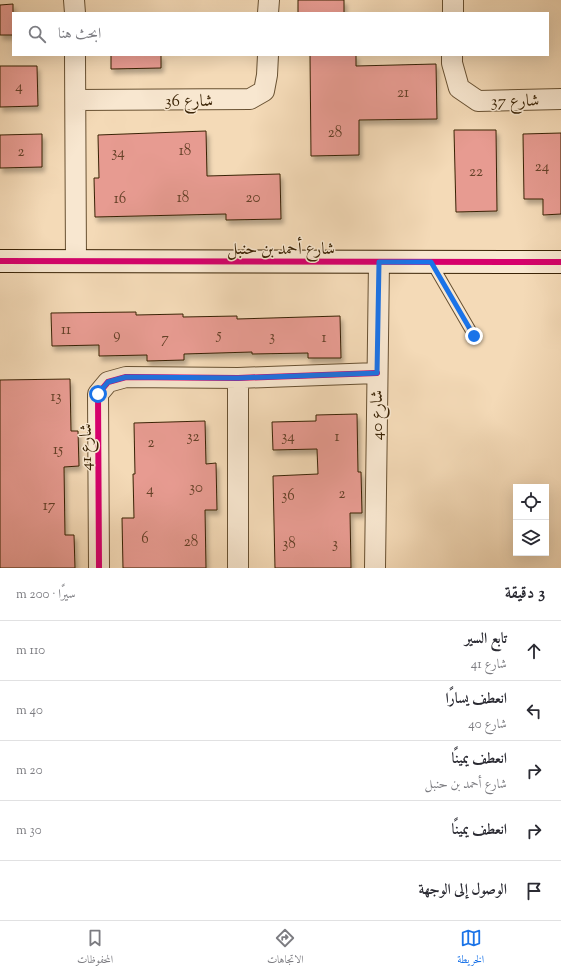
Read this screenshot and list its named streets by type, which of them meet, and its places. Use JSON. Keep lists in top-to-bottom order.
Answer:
{
  "streets": {
    "street": [
      "شارع 36",
      "شارع 37",
      "شارع أحمد بن حنبل",
      "شارع 40",
      "شارع 41"
    ]
  },
  "crossings": [
    ["شارع أحمد بن حنبل", "شارع 40"],
    ["شارع 40", "شارع 41"]
  ],
  "house_numbers": [
    "4",
    "21",
    "28",
    "18",
    "2",
    "34",
    "24",
    "22",
    "18",
    "20",
    "16",
    "11",
    "9",
    "5",
    "3",
    "1",
    "7",
    "13",
    "32",
    "34",
    "1",
    "2",
    "15",
    "30",
    "4",
    "2",
    "36",
    "17",
    "6",
    "28",
    "38",
    "3"
  ],
  "page": {
    "search": "ابحث هنا",
    "heading": ["3 دقيقة", "سيرًا · 200 m"],
    "list": [
      ["تابع السير", "شارع 41", "110 m"],
      ["انعطف يسارًا", "شارع 40", "40 m"],
      ["انعطف يمينًا", "شارع أحمد بن حنبل", "20 m"],
      ["انعطف يمينًا", "30 m"],
      "الوصول إلى الوجهة"
    ],
    "nav": ["الخريطة", "الاتجاهات", "المحفوظات"]
  }
}
